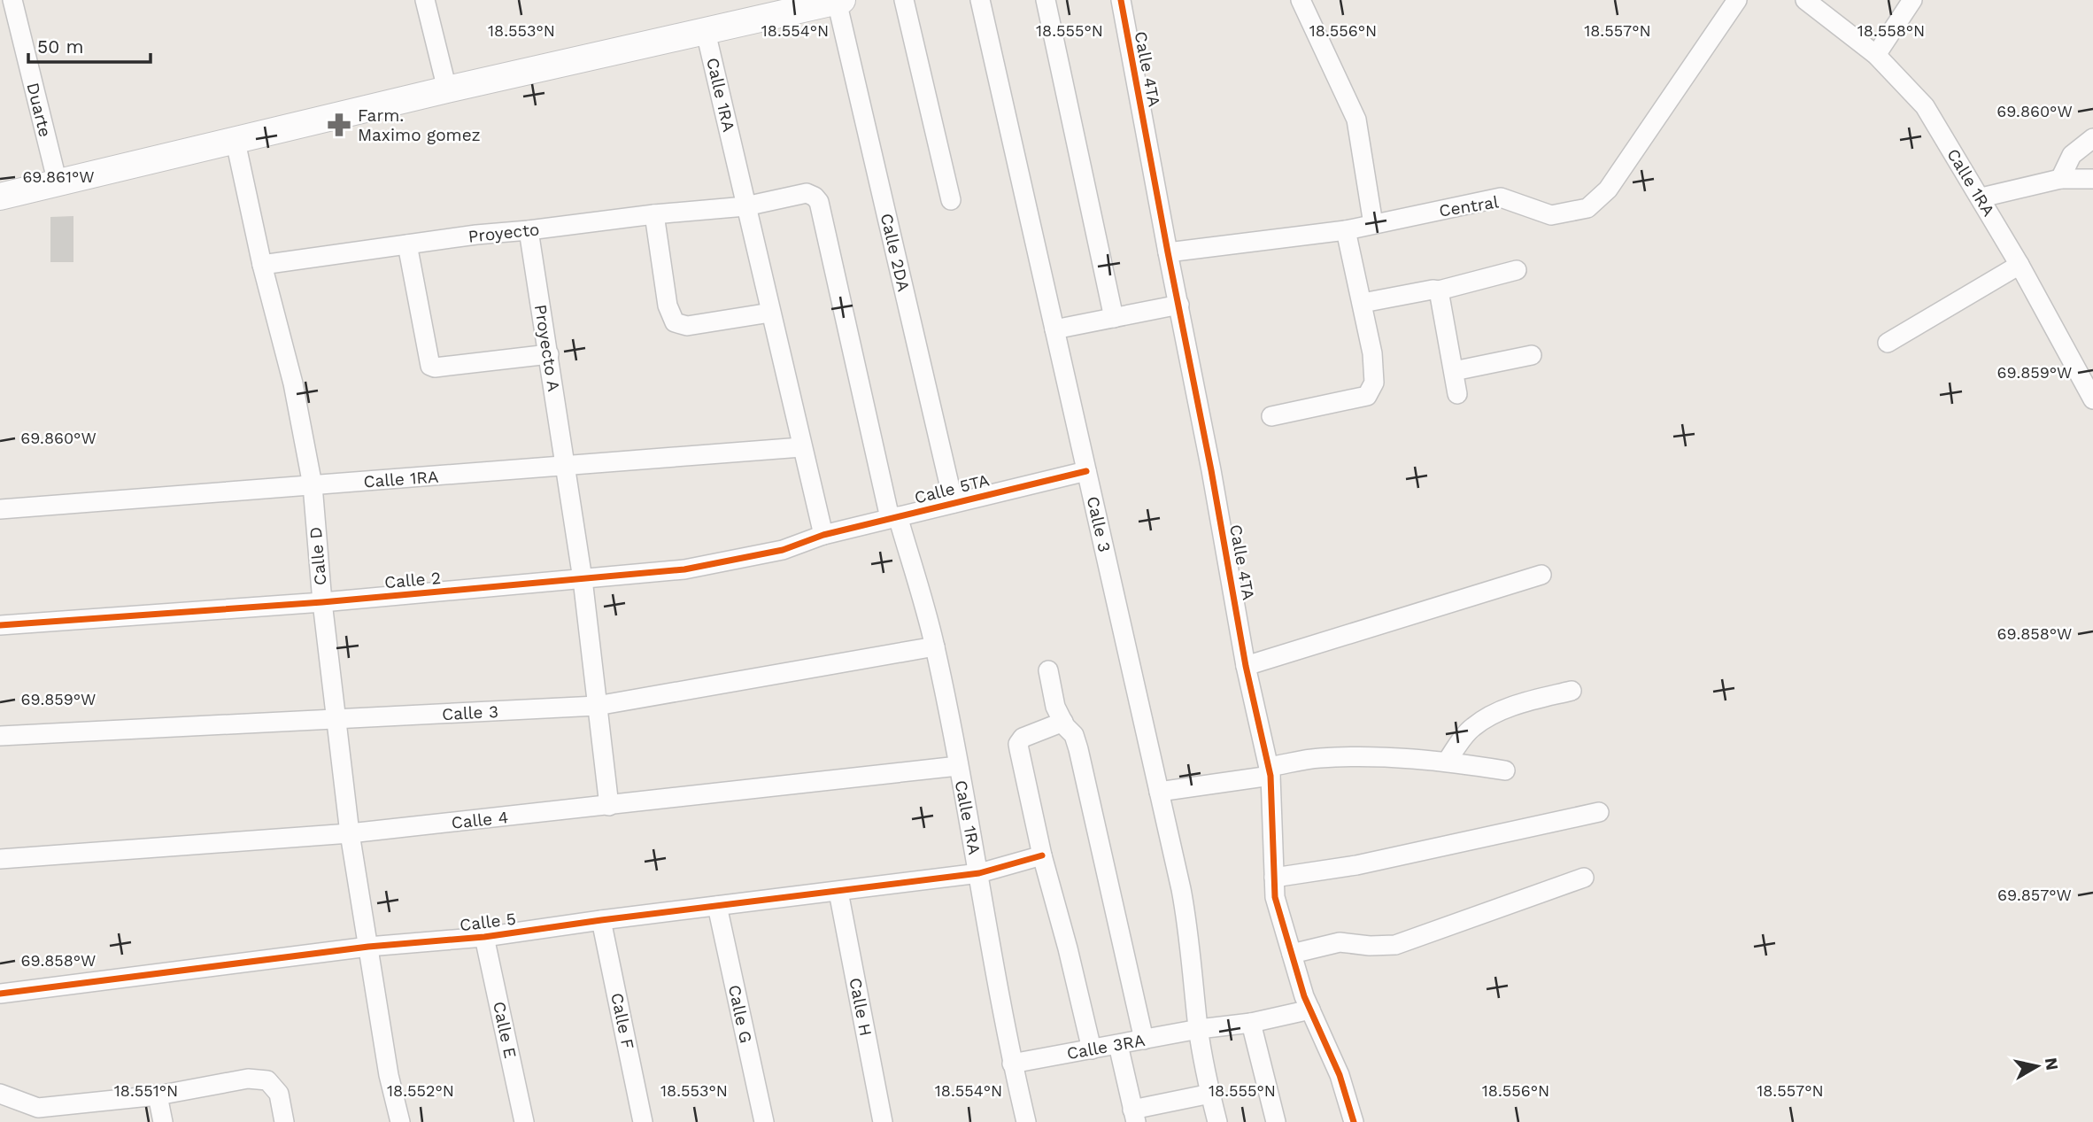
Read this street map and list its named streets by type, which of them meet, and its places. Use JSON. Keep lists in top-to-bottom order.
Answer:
{
  "streets": {
    "street": [
      "Calle 4TA",
      "Calle 1RA",
      "Duarte",
      "Central",
      "Proyecto",
      "Calle 2DA",
      "Proyecto A",
      "Calle 5TA",
      "Calle 3",
      "Calle D",
      "Calle 2",
      "Calle 4",
      "Calle 5",
      "Calle H",
      "Calle G",
      "Calle F",
      "Calle E",
      "Calle 3RA"
    ]
  },
  "crossings": [
    ["Calle 4TA", "Central"],
    ["Calle 4TA", "Calle 3RA"],
    ["Calle 1RA", "Proyecto"],
    ["Calle 1RA", "Proyecto A"],
    ["Calle 1RA", "Calle 5TA"],
    ["Calle 1RA", "Calle 3"],
    ["Calle 1RA", "Calle D"],
    ["Calle 1RA", "Calle 2"],
    ["Calle 1RA", "Calle 4"],
    ["Calle 1RA", "Calle 5"],
    ["Calle 1RA", "Calle 3RA"],
    ["Proyecto", "Proyecto A"],
    ["Proyecto", "Calle 5TA"],
    ["Proyecto", "Calle D"],
    ["Calle 2DA", "Calle 5TA"],
    ["Proyecto A", "Calle 3"],
    ["Proyecto A", "Calle 2"],
    ["Proyecto A", "Calle 4"],
    ["Calle 5TA", "Calle 3"],
    ["Calle 5TA", "Calle 2"],
    ["Calle 3", "Calle D"],
    ["Calle 3", "Calle 3RA"],
    ["Calle D", "Calle 2"],
    ["Calle D", "Calle 4"],
    ["Calle D", "Calle 5"],
    ["Calle 5", "Calle H"],
    ["Calle 5", "Calle G"],
    ["Calle 5", "Calle F"],
    ["Calle 5", "Calle E"]
  ],
  "places": {
    "pharmacy": ["Farm. Maximo gomez"]
  },
  "scale_bar": "50 m",
  "north": "right",
  "coordinates": [
    "18.557°N",
    "18.553°N",
    "18.554°N",
    "18.555°N",
    "18.556°N",
    "18.558°N",
    "69.860°W",
    "69.861°W",
    "69.859°W",
    "69.858°W",
    "69.857°W",
    "18.551°N",
    "18.552°N"
  ]
}
